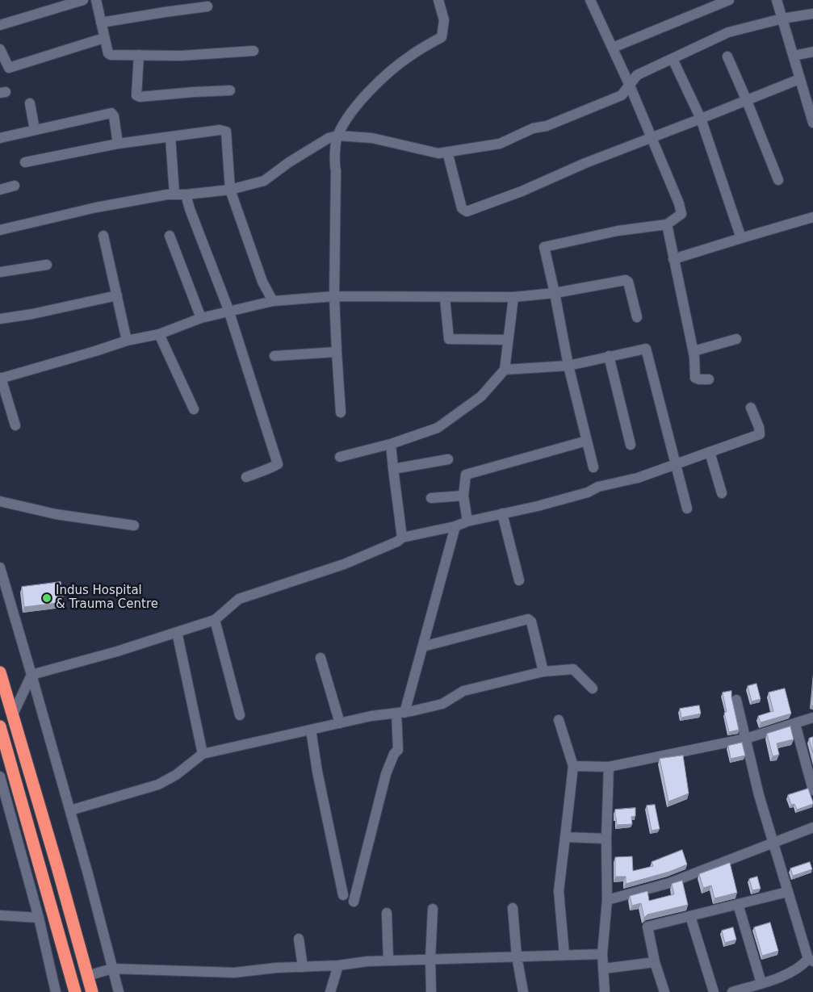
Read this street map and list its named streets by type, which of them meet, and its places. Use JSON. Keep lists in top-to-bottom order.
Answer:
{
  "places": ["Indus Hospital & Trauma Centre"]
}
